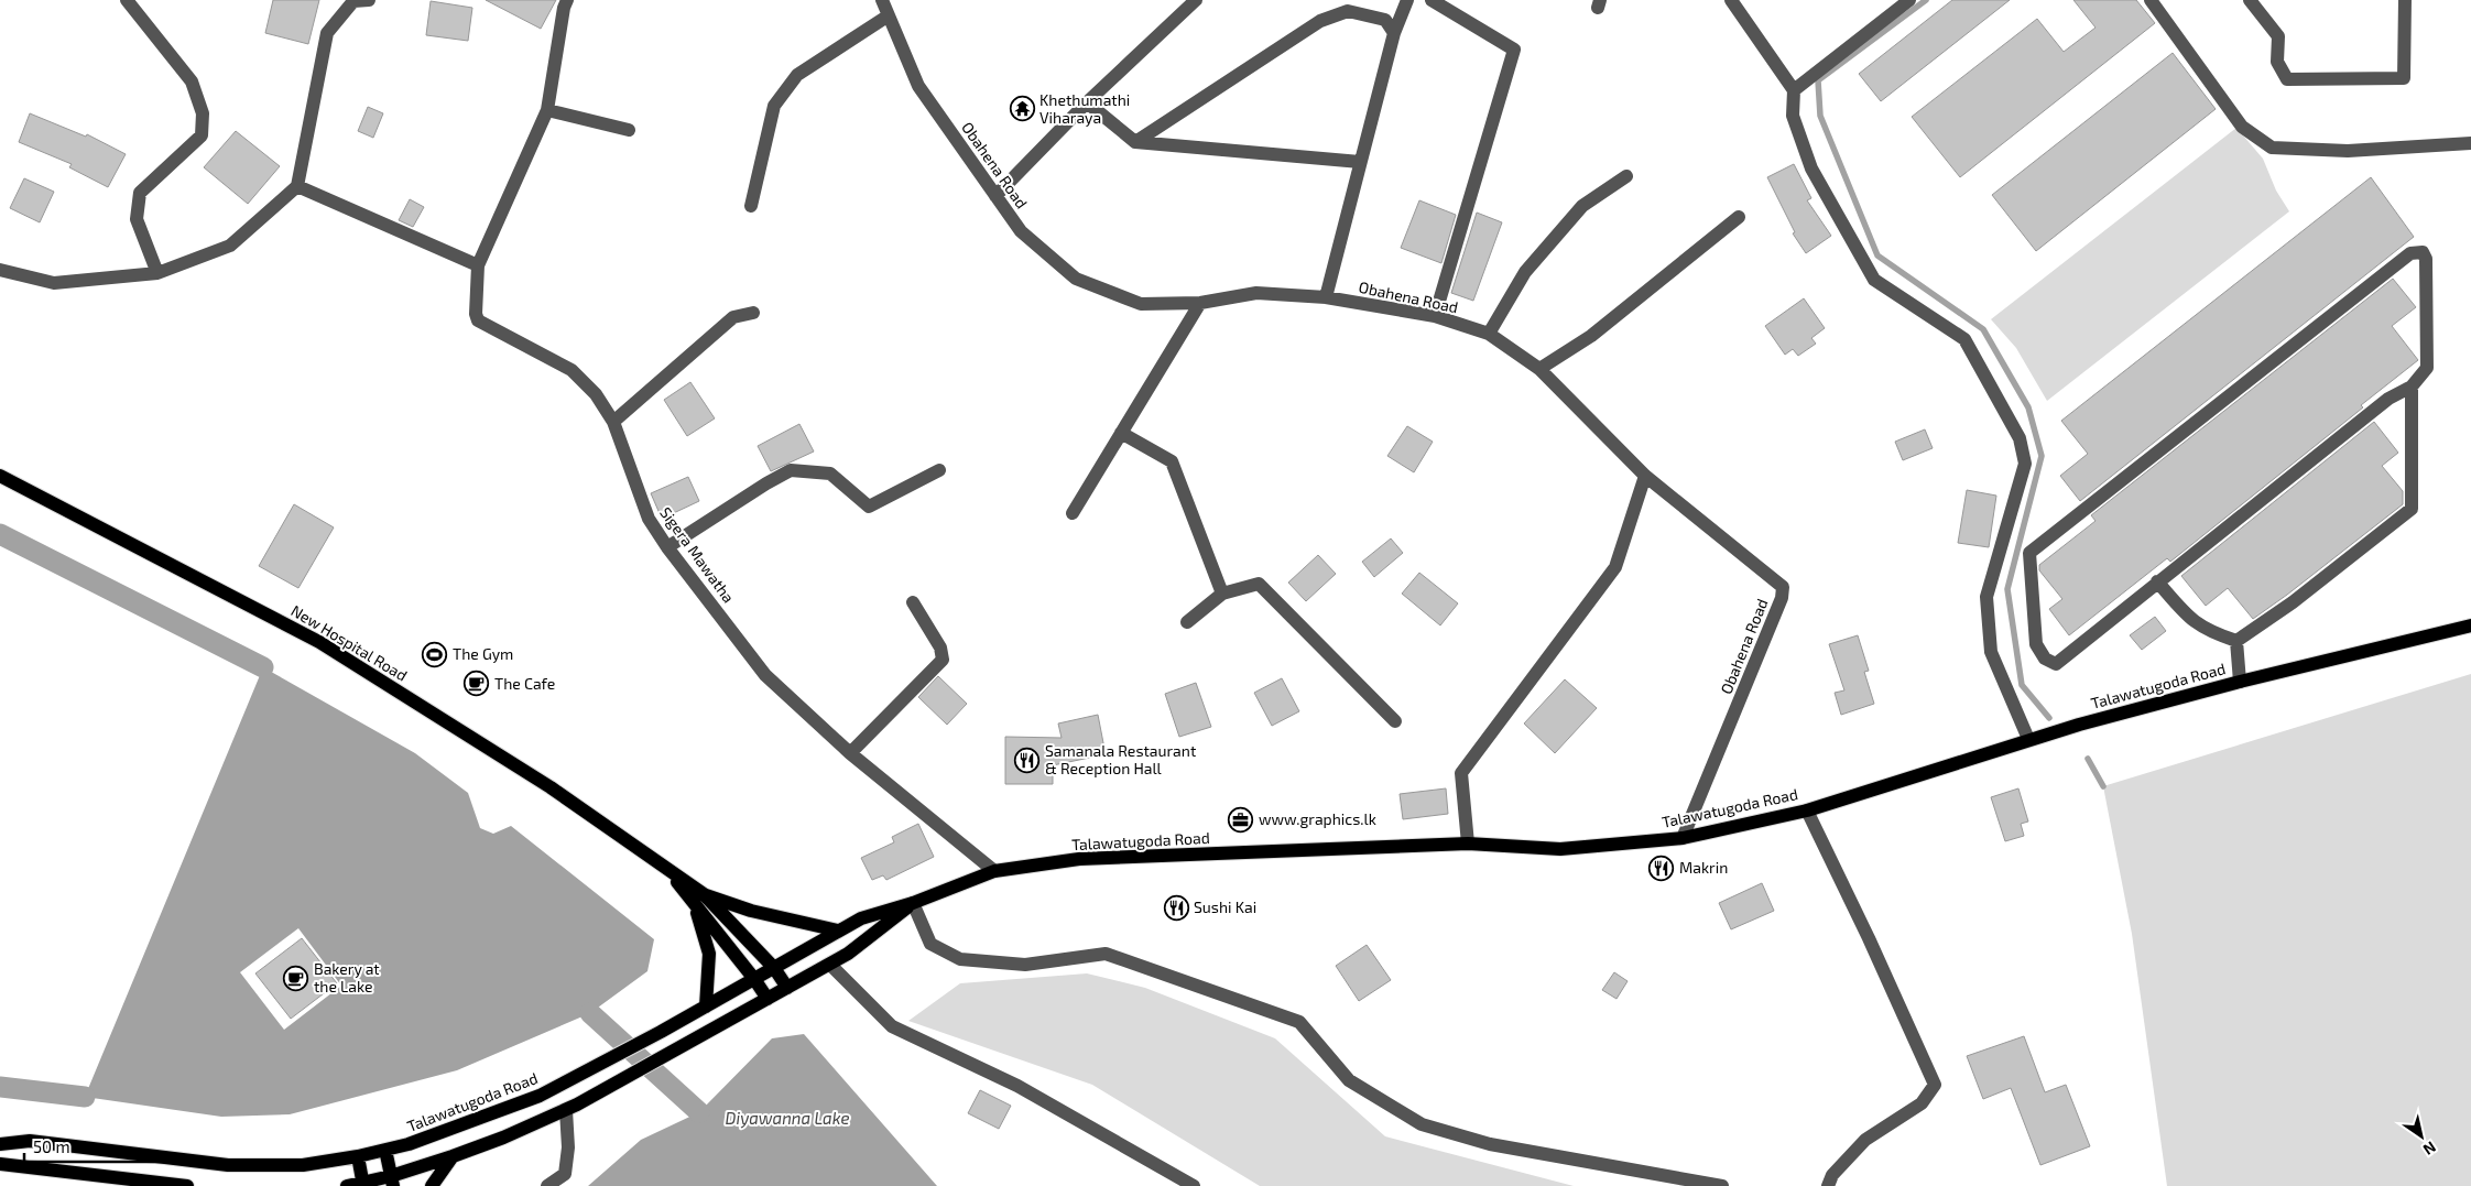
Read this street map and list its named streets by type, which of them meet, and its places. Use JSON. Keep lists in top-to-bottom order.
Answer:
{
  "streets": {
    "main road": ["New Hospital Road", "Talawatugoda Road"],
    "street": ["Obahena Road", "Sigera Mawatha"]
  },
  "crossings": [
    ["Obahena Road", "Talawatugoda Road"],
    ["Sigera Mawatha", "Talawatugoda Road"],
    ["New Hospital Road", "Talawatugoda Road"]
  ],
  "water": ["Diyawanna Lake"],
  "places": {
    "temple": ["Khethumathi Viharaya"],
    "sports": ["The Gym"],
    "cafe": ["The Cafe", "Bakery at the Lake"],
    "restaurant": ["Samanala Restaurant & Reception Hall", "Makrin", "Sushi Kai"],
    "office": ["www.graphics.lk"]
  },
  "scale_bar": "50 m",
  "north": "bottom right"
}
